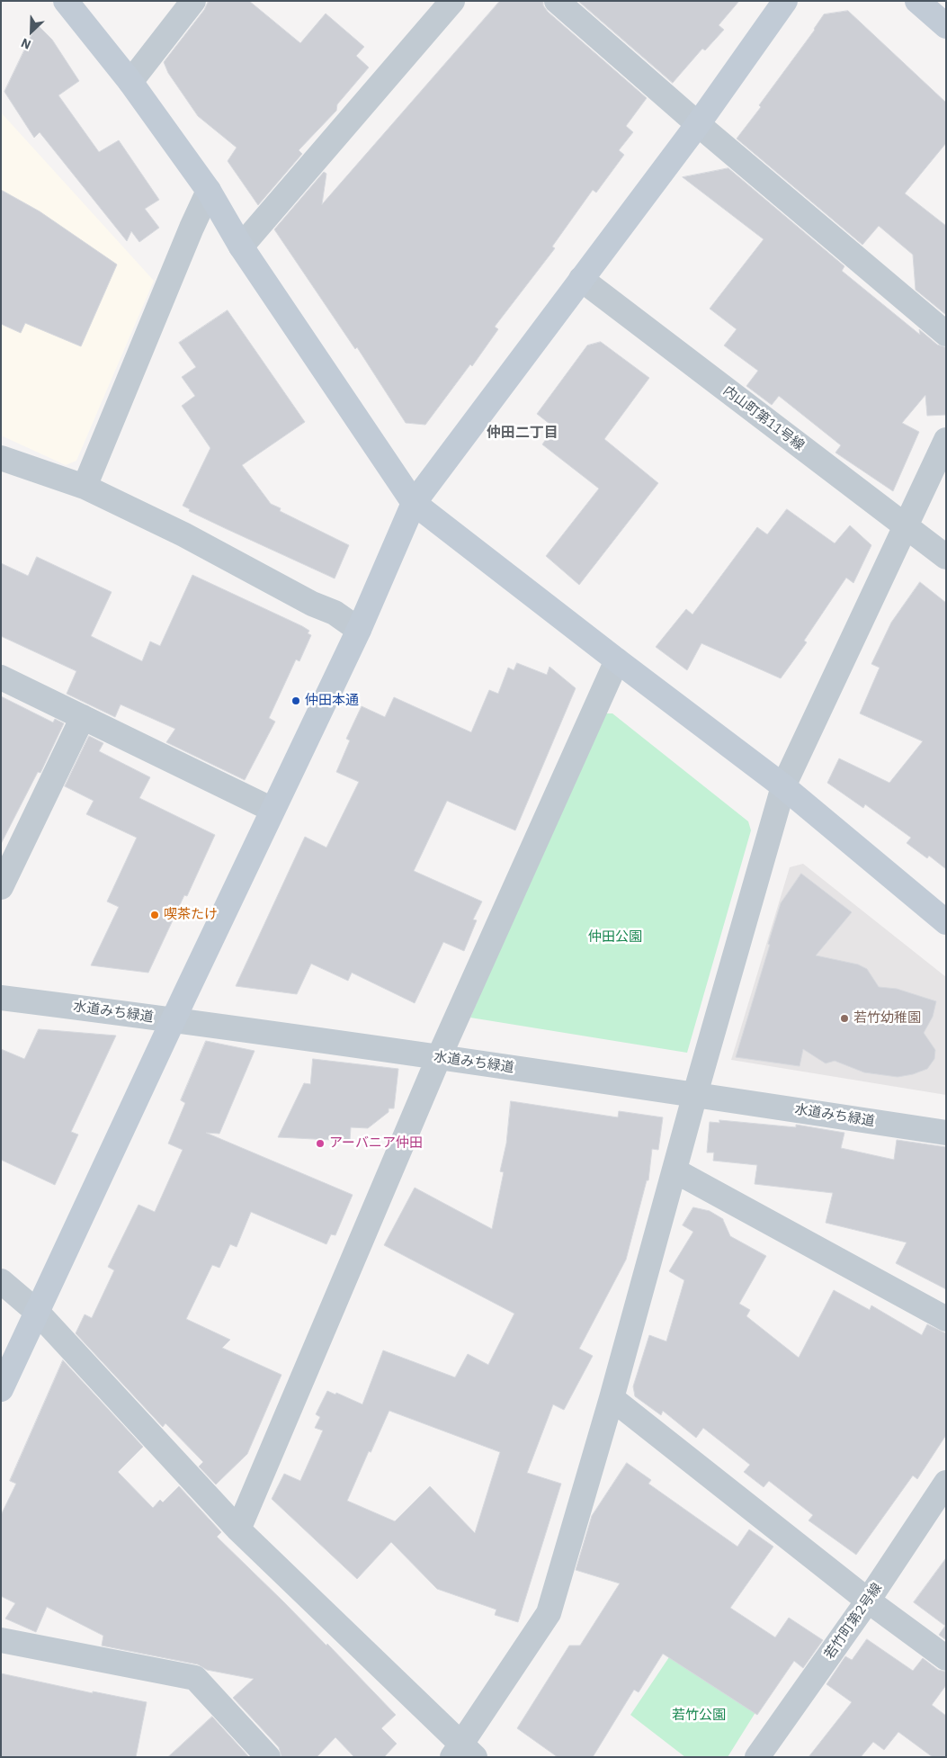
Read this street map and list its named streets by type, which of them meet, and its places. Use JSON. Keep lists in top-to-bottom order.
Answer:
{
  "streets": {
    "street": ["内山町第11号線", "水道みち緑道", "若竹町第2号線"]
  },
  "districts": ["仲田二丁目"],
  "parks": ["仲田公園", "若竹公園"],
  "places": [
    "仲田本通",
    "喫茶たけ",
    "若竹幼稚園",
    "アーバニア仲田"
  ],
  "north": "bottom left"
}
